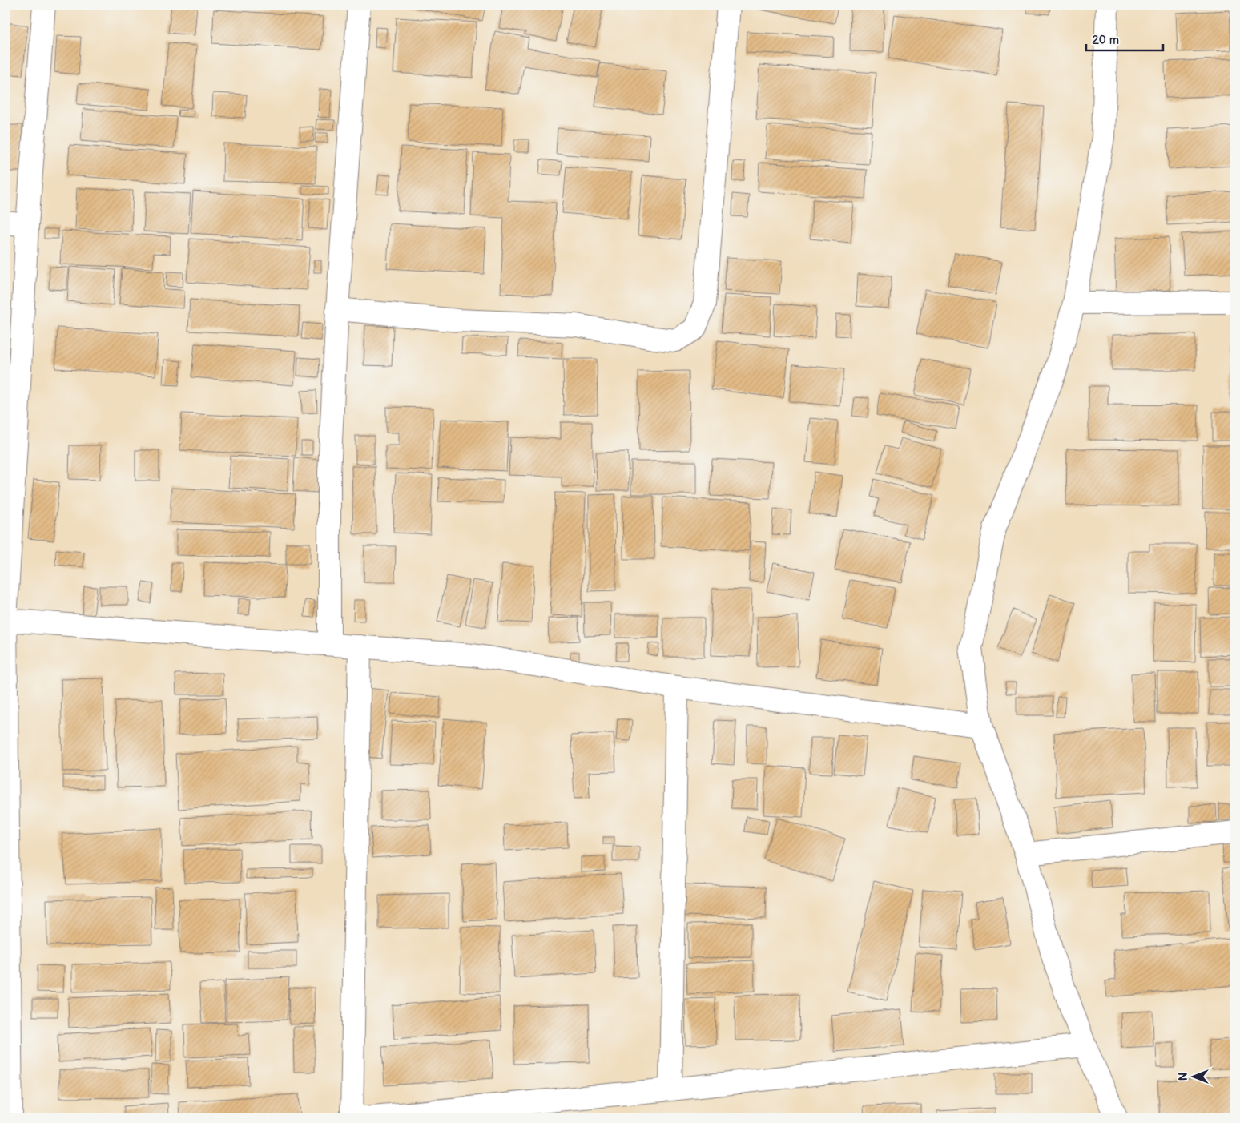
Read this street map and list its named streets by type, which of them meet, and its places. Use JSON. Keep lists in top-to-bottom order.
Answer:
{
  "scale_bar": "20 m",
  "north": "left"
}
